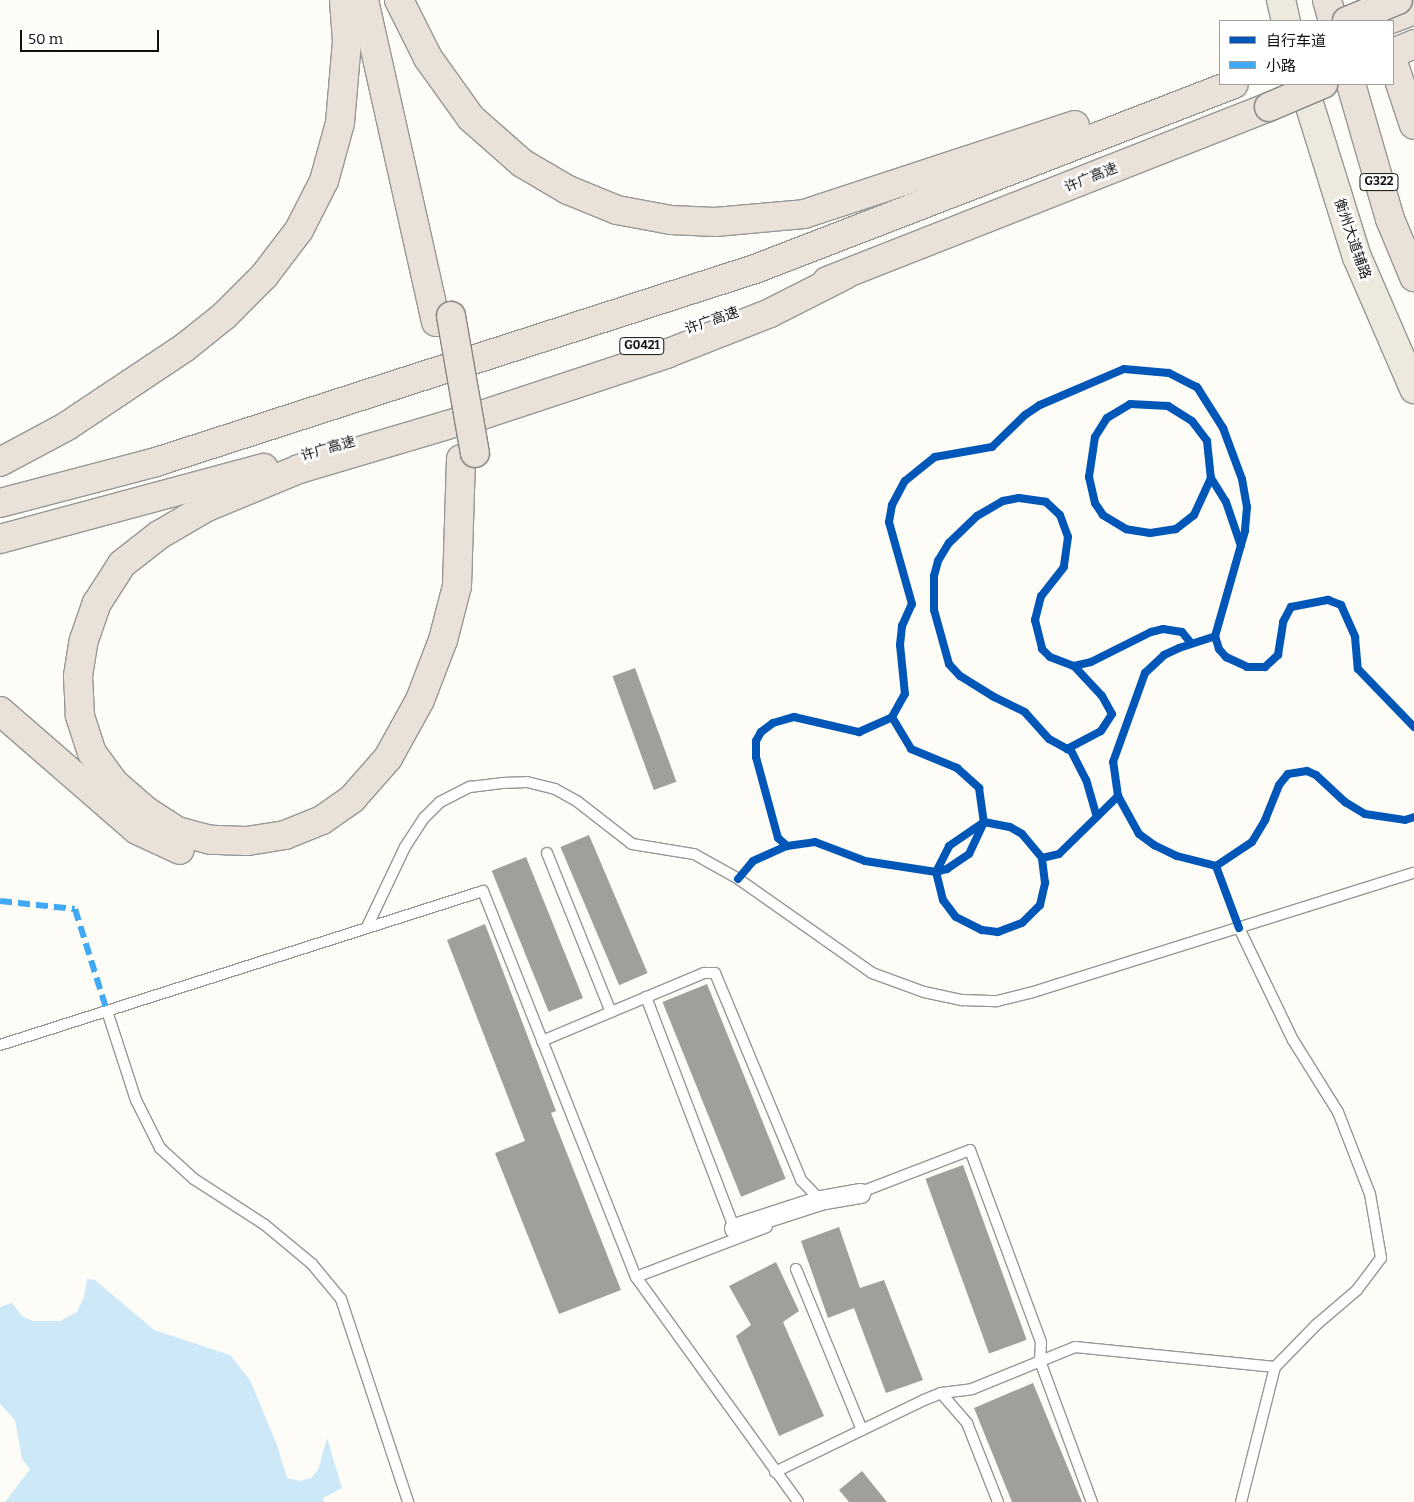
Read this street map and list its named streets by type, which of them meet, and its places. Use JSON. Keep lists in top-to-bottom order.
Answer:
{
  "streets": {
    "highway": ["许广高速", "G322", "G0421"],
    "main road": ["衡州大道辅路"]
  },
  "legend": ["自行车道", "小路"],
  "scale_bar": "50 m"
}
